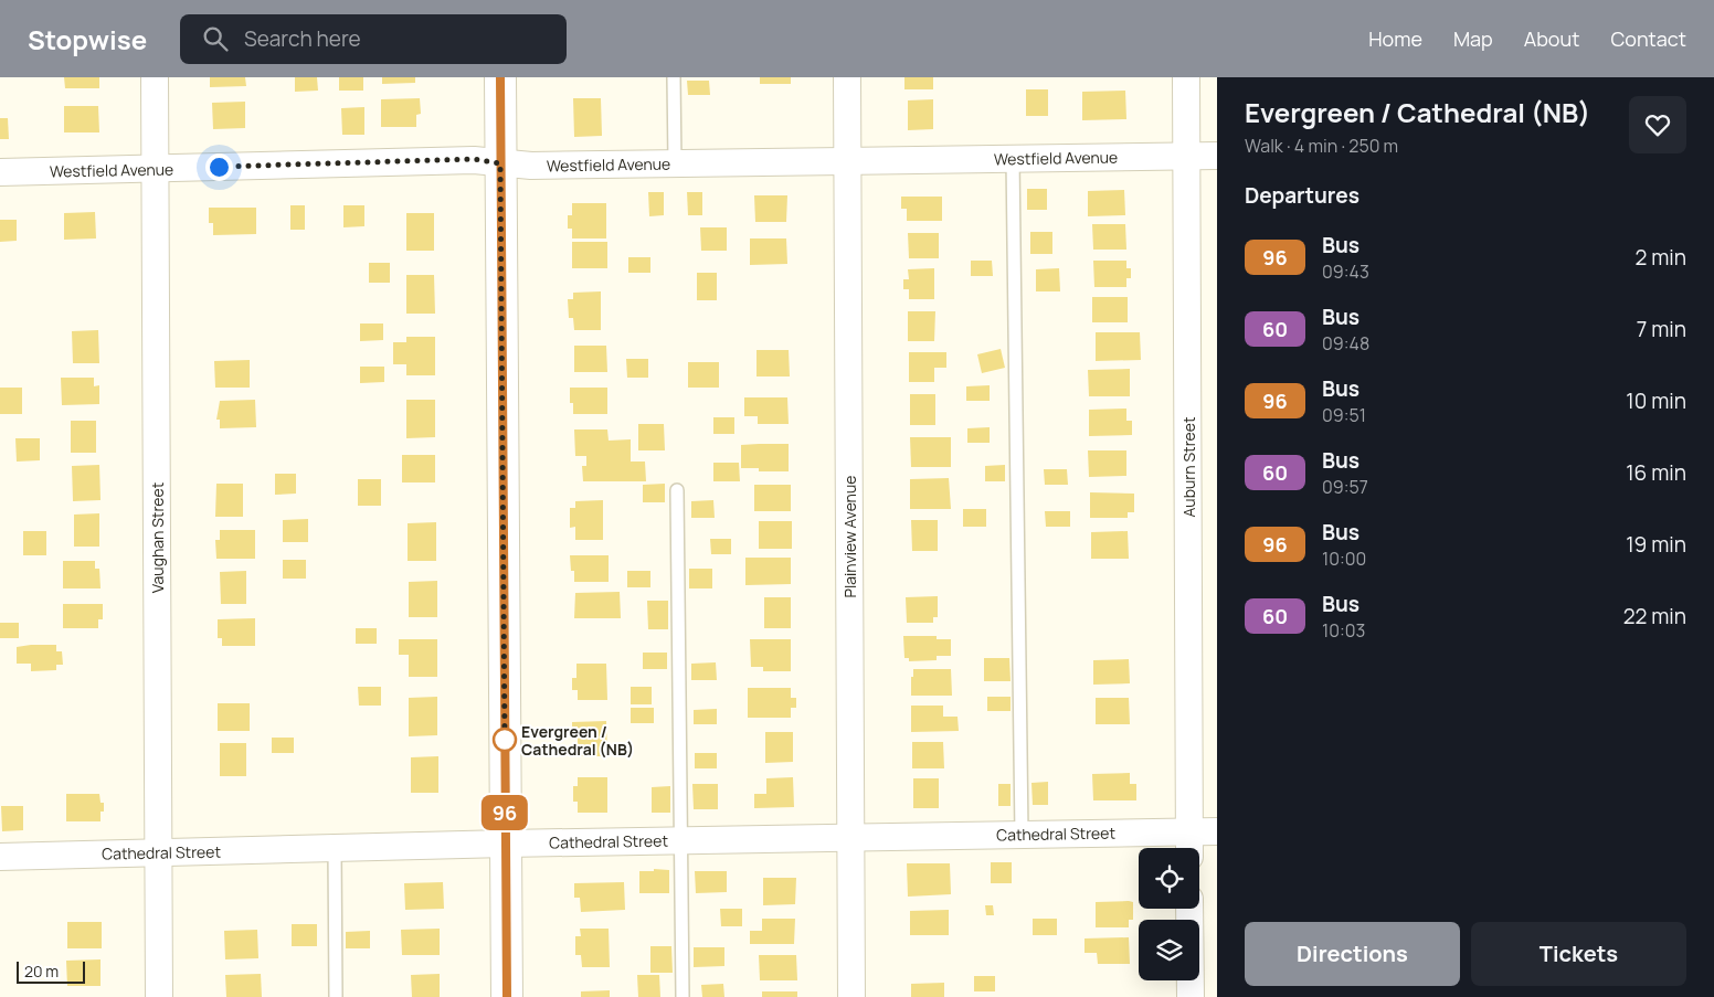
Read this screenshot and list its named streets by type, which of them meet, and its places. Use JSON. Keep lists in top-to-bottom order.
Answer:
{
  "streets": {
    "street": [
      "Westfield Avenue",
      "Auburn Street",
      "Plainview Avenue",
      "Vaughan Street",
      "Cathedral Street"
    ]
  },
  "crossings": [
    ["Westfield Avenue", "Auburn Street"],
    ["Westfield Avenue", "Plainview Avenue"],
    ["Westfield Avenue", "Vaughan Street"],
    ["Auburn Street", "Cathedral Street"],
    ["Plainview Avenue", "Cathedral Street"],
    ["Vaughan Street", "Cathedral Street"]
  ],
  "places": ["Evergreen / Cathedral (NB)"],
  "lines": ["bus line 96"],
  "scale_bar": "20 m",
  "page": {
    "header": "Stopwise",
    "search": "Search here",
    "nav": [
      "Home",
      "Map",
      "About",
      "Contact"
    ],
    "on_map": "96",
    "heading": [
      ["Evergreen / Cathedral (NB)", "Walk · 4 min · 250 m"],
      "Departures"
    ],
    "list": [
      {
        "mark": "96",
        "name": "Bus",
        "note": "09:43",
        "value": "2 min"
      },
      {
        "mark": "60",
        "name": "Bus",
        "note": "09:48",
        "value": "7 min"
      },
      {
        "mark": "96",
        "name": "Bus",
        "note": "09:51",
        "value": "10 min"
      },
      {
        "mark": "60",
        "name": "Bus",
        "note": "09:57",
        "value": "16 min"
      },
      {
        "mark": "96",
        "name": "Bus",
        "note": "10:00",
        "value": "19 min"
      },
      {
        "mark": "60",
        "name": "Bus",
        "note": "10:03",
        "value": "22 min"
      }
    ],
    "buttons": ["Directions", "Tickets"],
    "scale": "20 m"
  }
}
